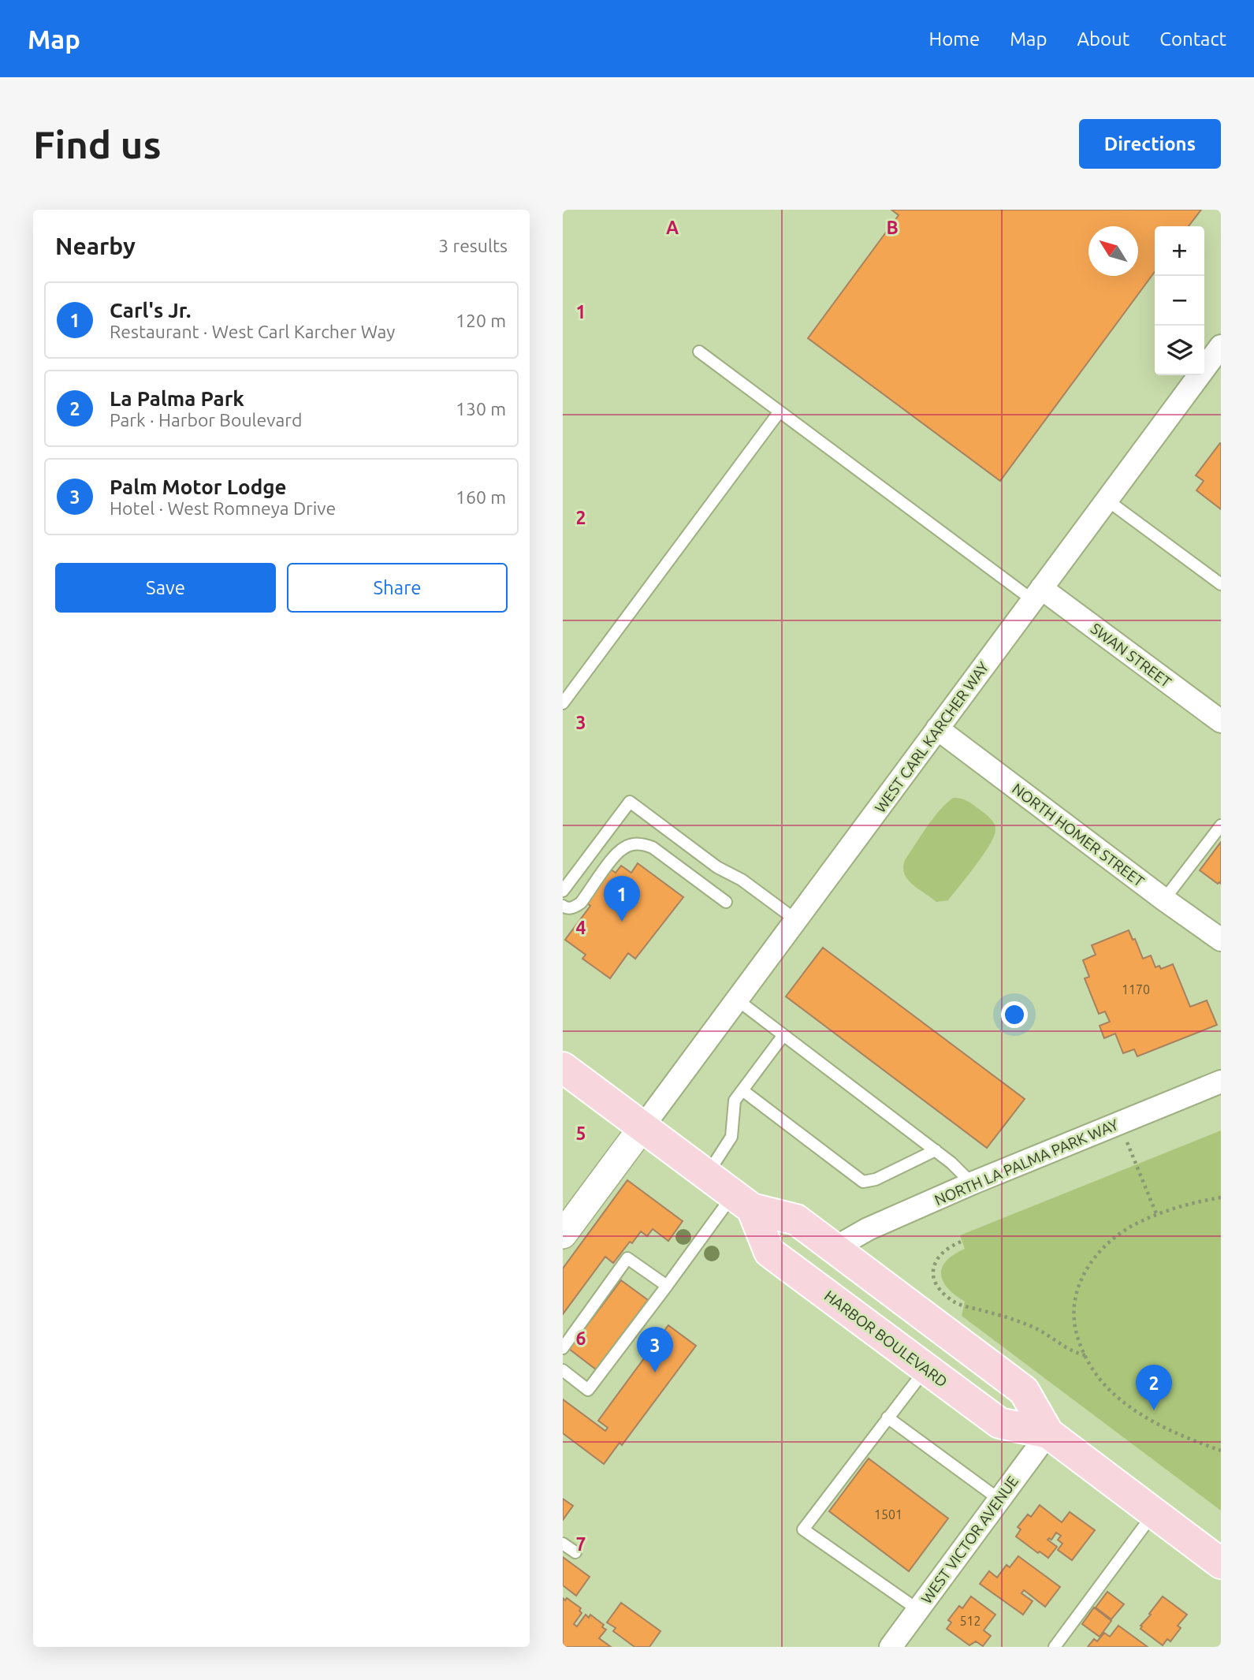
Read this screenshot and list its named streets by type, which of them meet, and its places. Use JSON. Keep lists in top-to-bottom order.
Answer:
{
  "streets": {
    "main road": ["HARBOR BOULEVARD"],
    "street": [
      "SWAN STREET",
      "WEST CARL KARCHER WAY",
      "NORTH HOMER STREET",
      "NORTH LA PALMA PARK WAY",
      "WEST VICTOR AVENUE"
    ]
  },
  "crossings": [
    ["SWAN STREET", "WEST CARL KARCHER WAY"],
    ["WEST CARL KARCHER WAY", "NORTH HOMER STREET"],
    ["WEST CARL KARCHER WAY", "HARBOR BOULEVARD"],
    ["NORTH LA PALMA PARK WAY", "HARBOR BOULEVARD"],
    ["HARBOR BOULEVARD", "WEST VICTOR AVENUE"]
  ],
  "house_numbers": ["1170", "1501", "512"],
  "north": "top left",
  "page": {
    "header": "Map",
    "nav": [
      "Home",
      "Map",
      "About",
      "Contact"
    ],
    "buttons": [
      "Directions",
      ["Save", "Share"]
    ],
    "title": "Find us",
    "heading": ["Nearby", "3 results"],
    "map_buttons": ["+", "−"],
    "list": [
      {
        "mark": "1",
        "name": "Carl's Jr.",
        "note": "Restaurant · West Carl Karcher Way",
        "value": "120 m"
      },
      {
        "mark": "2",
        "name": "La Palma Park",
        "note": "Park · Harbor Boulevard",
        "value": "130 m"
      },
      {
        "mark": "3",
        "name": "Palm Motor Lodge",
        "note": "Hotel · West Romneya Drive",
        "value": "160 m"
      }
    ],
    "pins": ["1", "3", "2"]
  },
  "grid": {
    "columns": ["A", "B"],
    "rows": [
      "1",
      "2",
      "3",
      "4",
      "5",
      "6",
      "7"
    ]
  }
}
